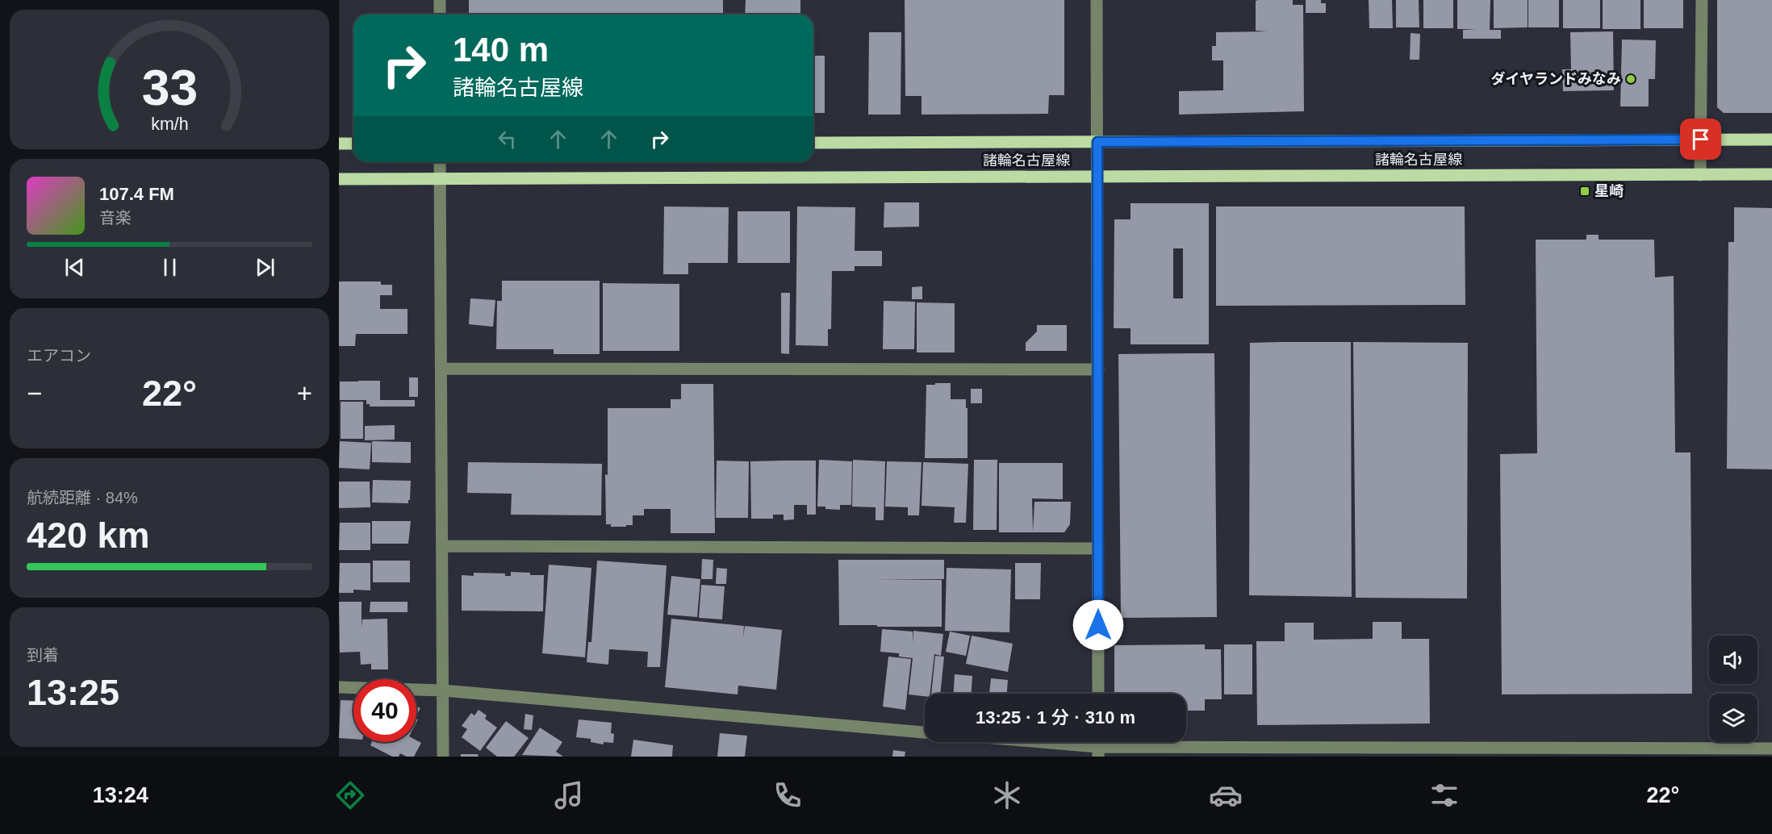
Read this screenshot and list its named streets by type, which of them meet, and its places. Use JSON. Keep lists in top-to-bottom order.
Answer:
{
  "streets": {
    "main road": ["諸輪名古屋線"]
  },
  "places": {
    "other": ["ダイヤランドみなみ"],
    "transit": ["星崎"]
  },
  "page": {
    "turn": ["140 m", "諸輪名古屋線"],
    "song": ["107.4 FM", "音楽"],
    "tile": [
      "エアコン",
      ["航続距離 · 84%", "420 km"],
      ["到着", "13:25"]
    ],
    "heat": ["−", "22°", "+"],
    "limit": "40",
    "trip": "13:25 · 1 分 · 310 m",
    "tabs": ["13:24", "22°"],
    "gauge": ["33", "km/h"]
  }
}
